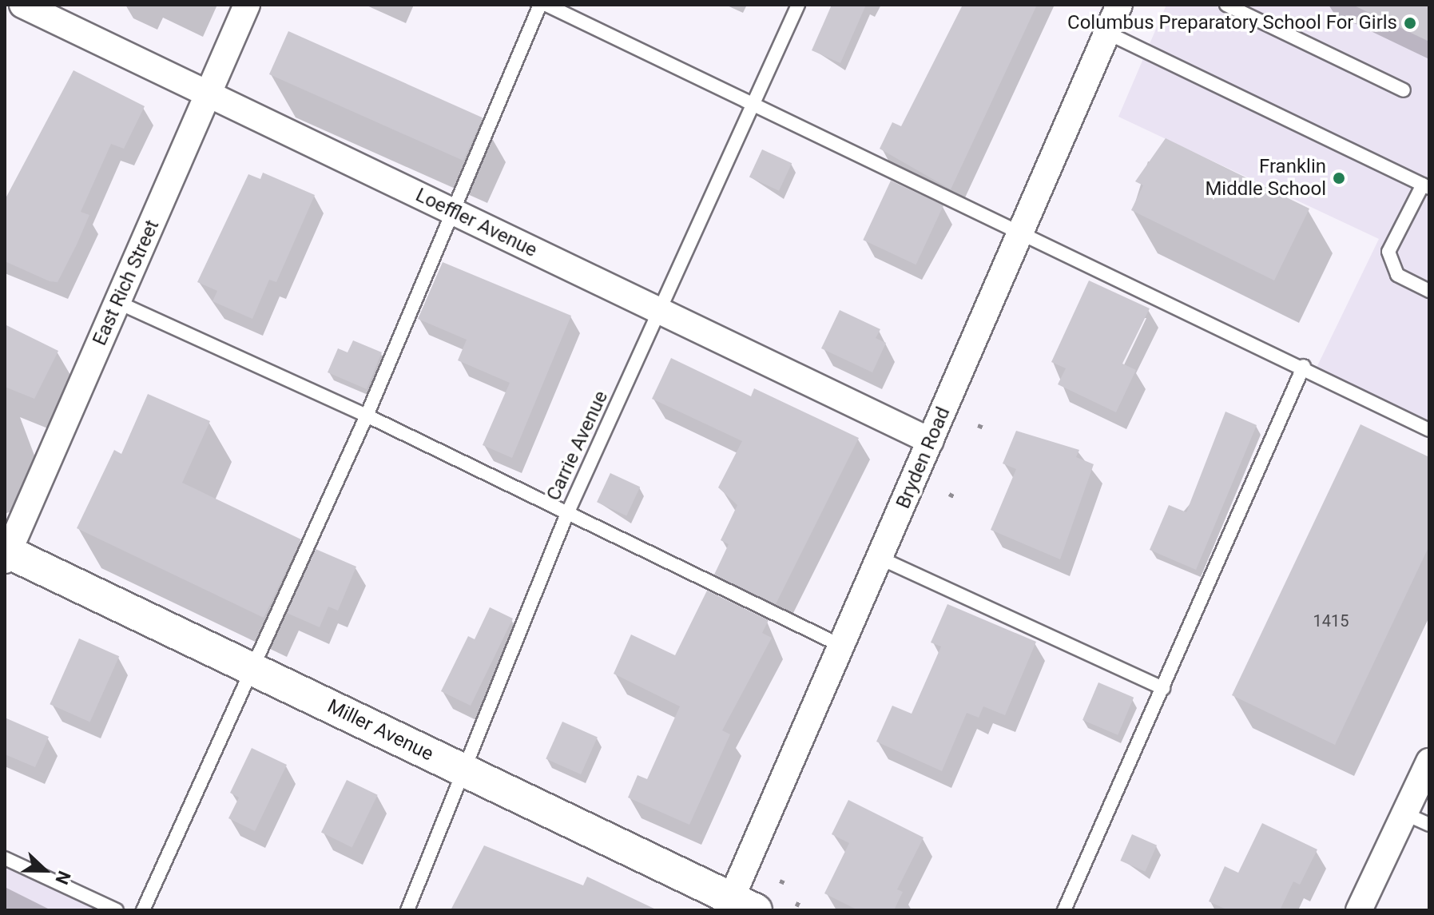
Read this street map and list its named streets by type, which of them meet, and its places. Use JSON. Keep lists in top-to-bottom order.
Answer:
{
  "streets": {
    "street": [
      "Loeffler Avenue",
      "East Rich Street",
      "Bryden Road",
      "Miller Avenue"
    ],
    "lane": ["Carrie Avenue"]
  },
  "crossings": [
    ["Loeffler Avenue", "East Rich Street"],
    ["Loeffler Avenue", "Carrie Avenue"],
    ["Loeffler Avenue", "Bryden Road"],
    ["East Rich Street", "Miller Avenue"],
    ["Carrie Avenue", "Miller Avenue"],
    ["Bryden Road", "Miller Avenue"]
  ],
  "places": ["Columbus Preparatory School For Girls", "Franklin Middle School"],
  "house_numbers": ["1415"],
  "north": "right"
}
